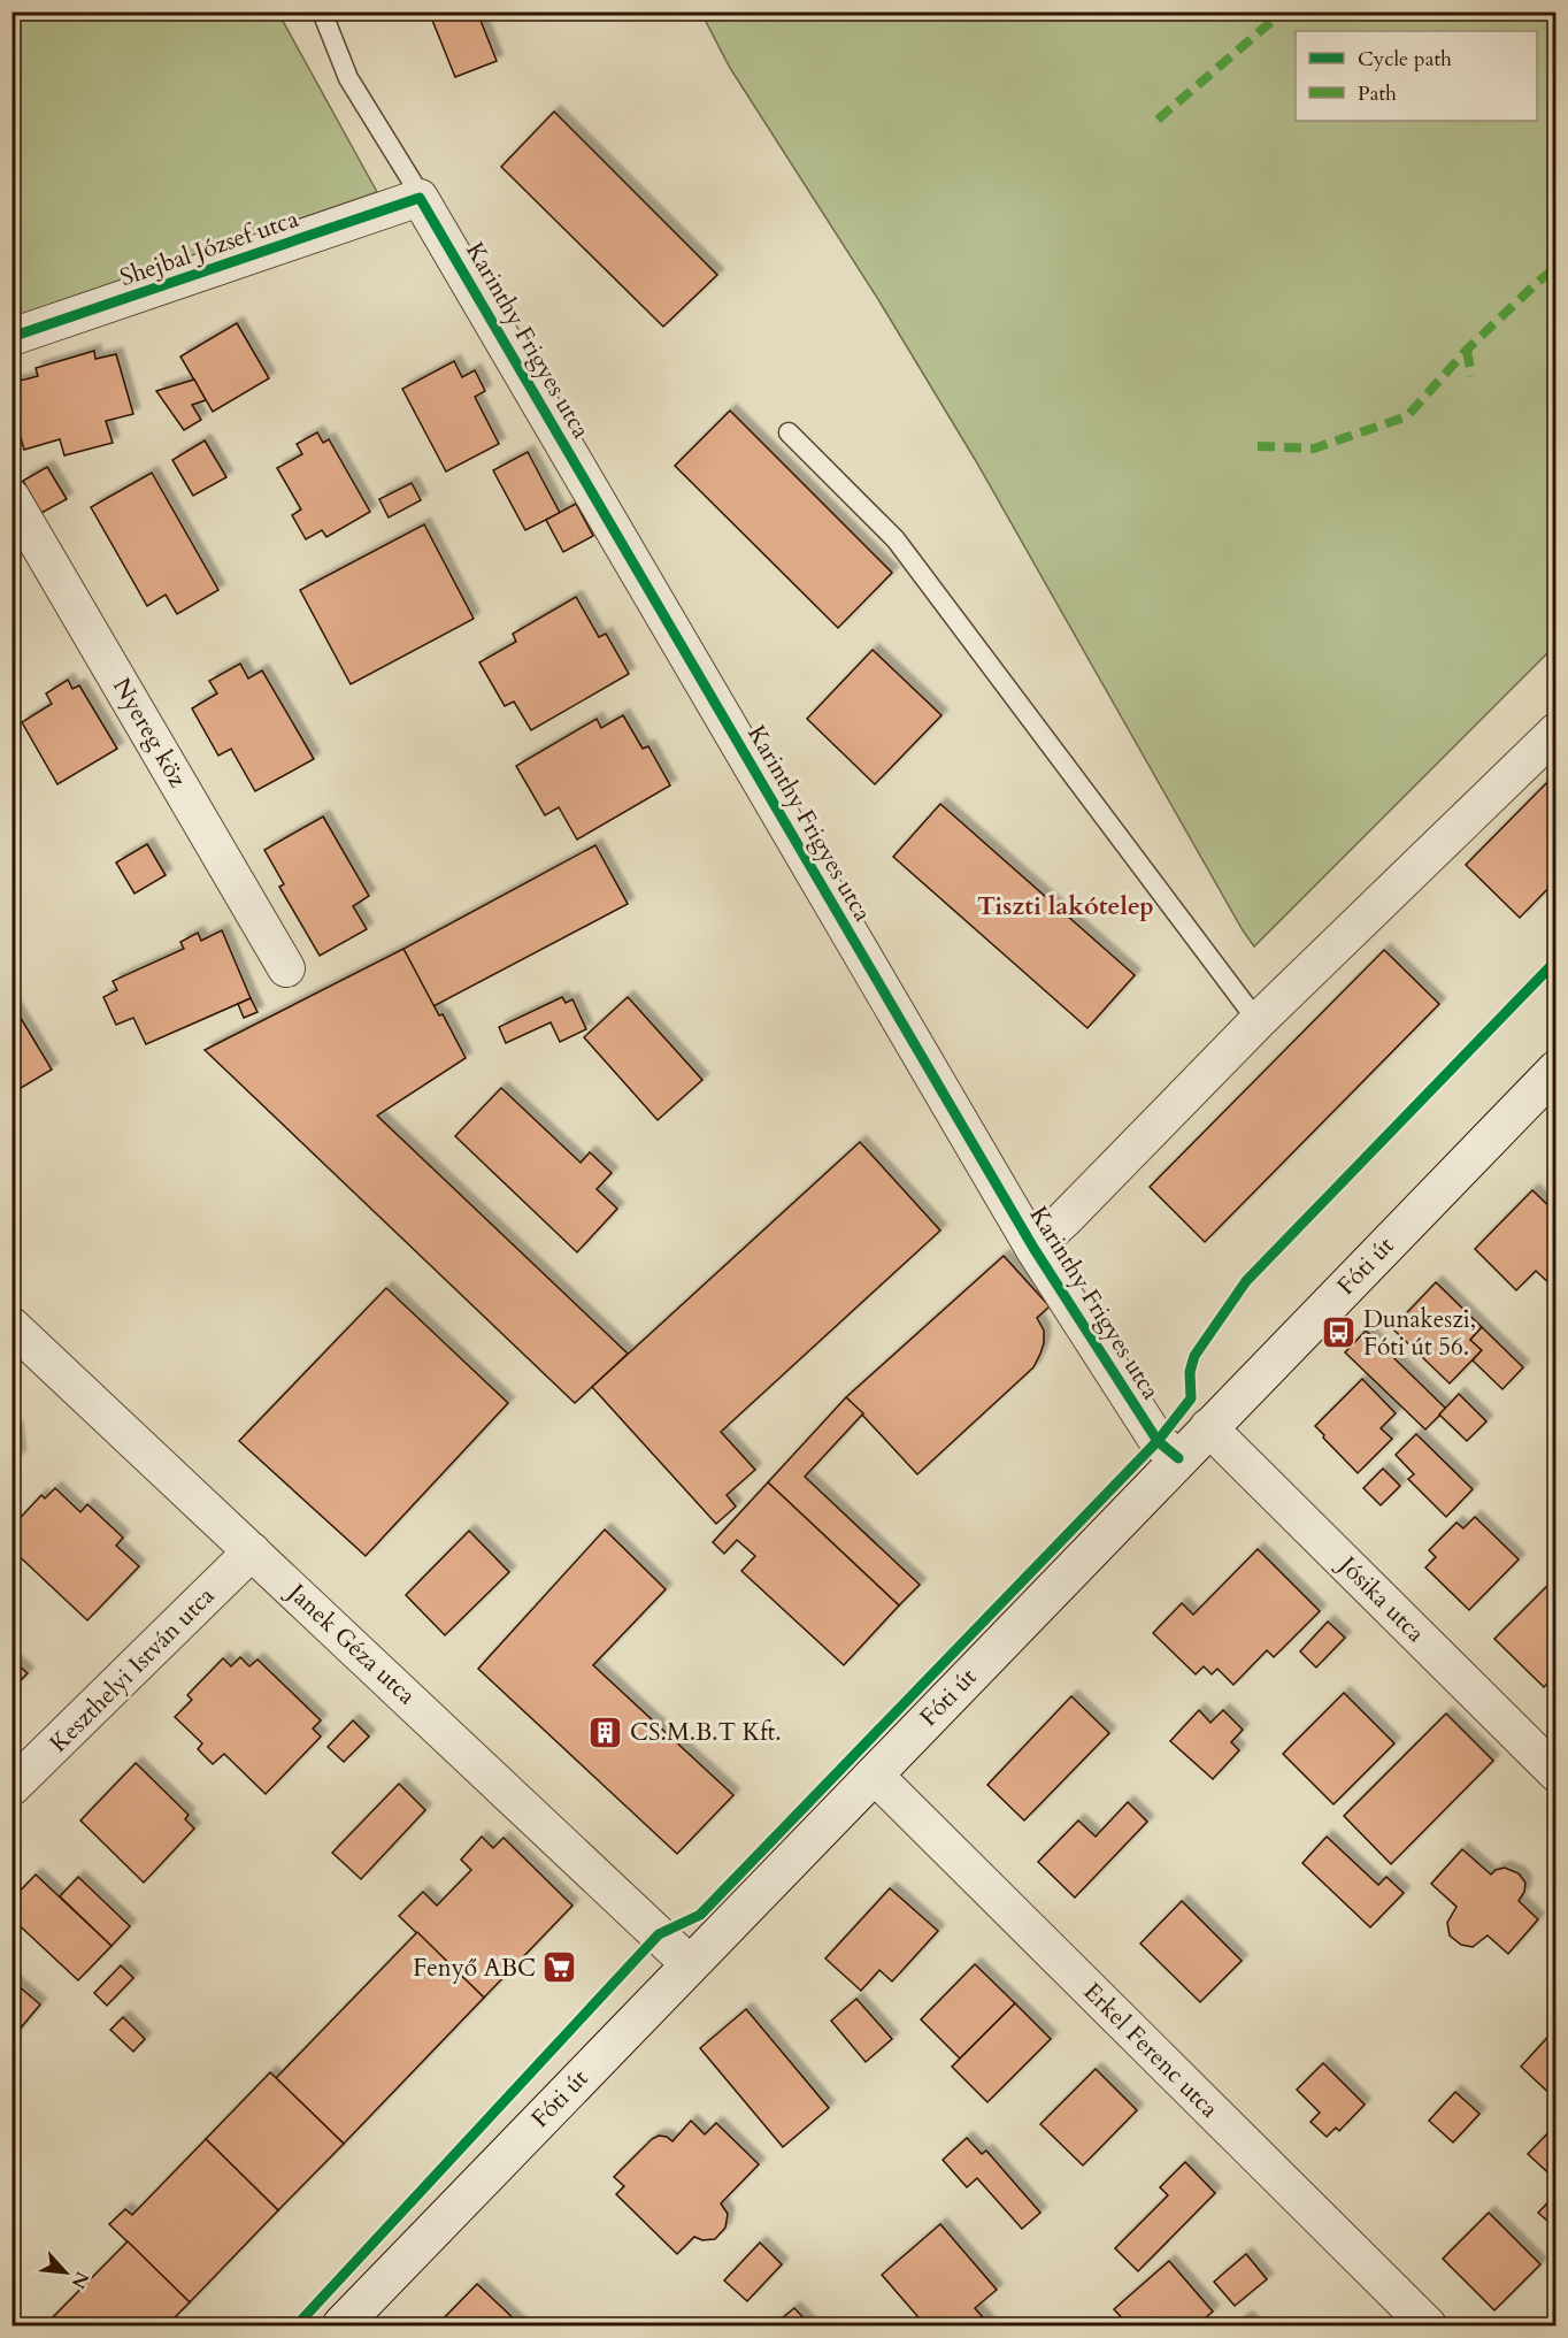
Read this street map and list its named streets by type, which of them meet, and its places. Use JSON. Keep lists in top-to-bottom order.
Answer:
{
  "streets": {
    "main road": ["Fóti út"],
    "street": [
      "Shejbal József utca",
      "Karinthy Frigyes utca",
      "Nyereg köz",
      "Jósika utca",
      "Janek Géza utca",
      "Keszthelyi István utca",
      "Erkel Ferenc utca"
    ]
  },
  "crossings": [
    ["Shejbal József utca", "Karinthy Frigyes utca"],
    ["Karinthy Frigyes utca", "Fóti út"],
    ["Fóti út", "Jósika utca"],
    ["Fóti út", "Janek Géza utca"],
    ["Fóti út", "Erkel Ferenc utca"],
    ["Janek Géza utca", "Keszthelyi István utca"]
  ],
  "districts": ["Tiszti lakótelep"],
  "places": {
    "bus stop": ["Dunakeszi, Fóti út 56."],
    "building": ["CS.M.B.T Kft."],
    "supermarket": ["Fenyő ABC"]
  },
  "legend": ["Cycle path", "Path"],
  "north": "bottom right"
}
